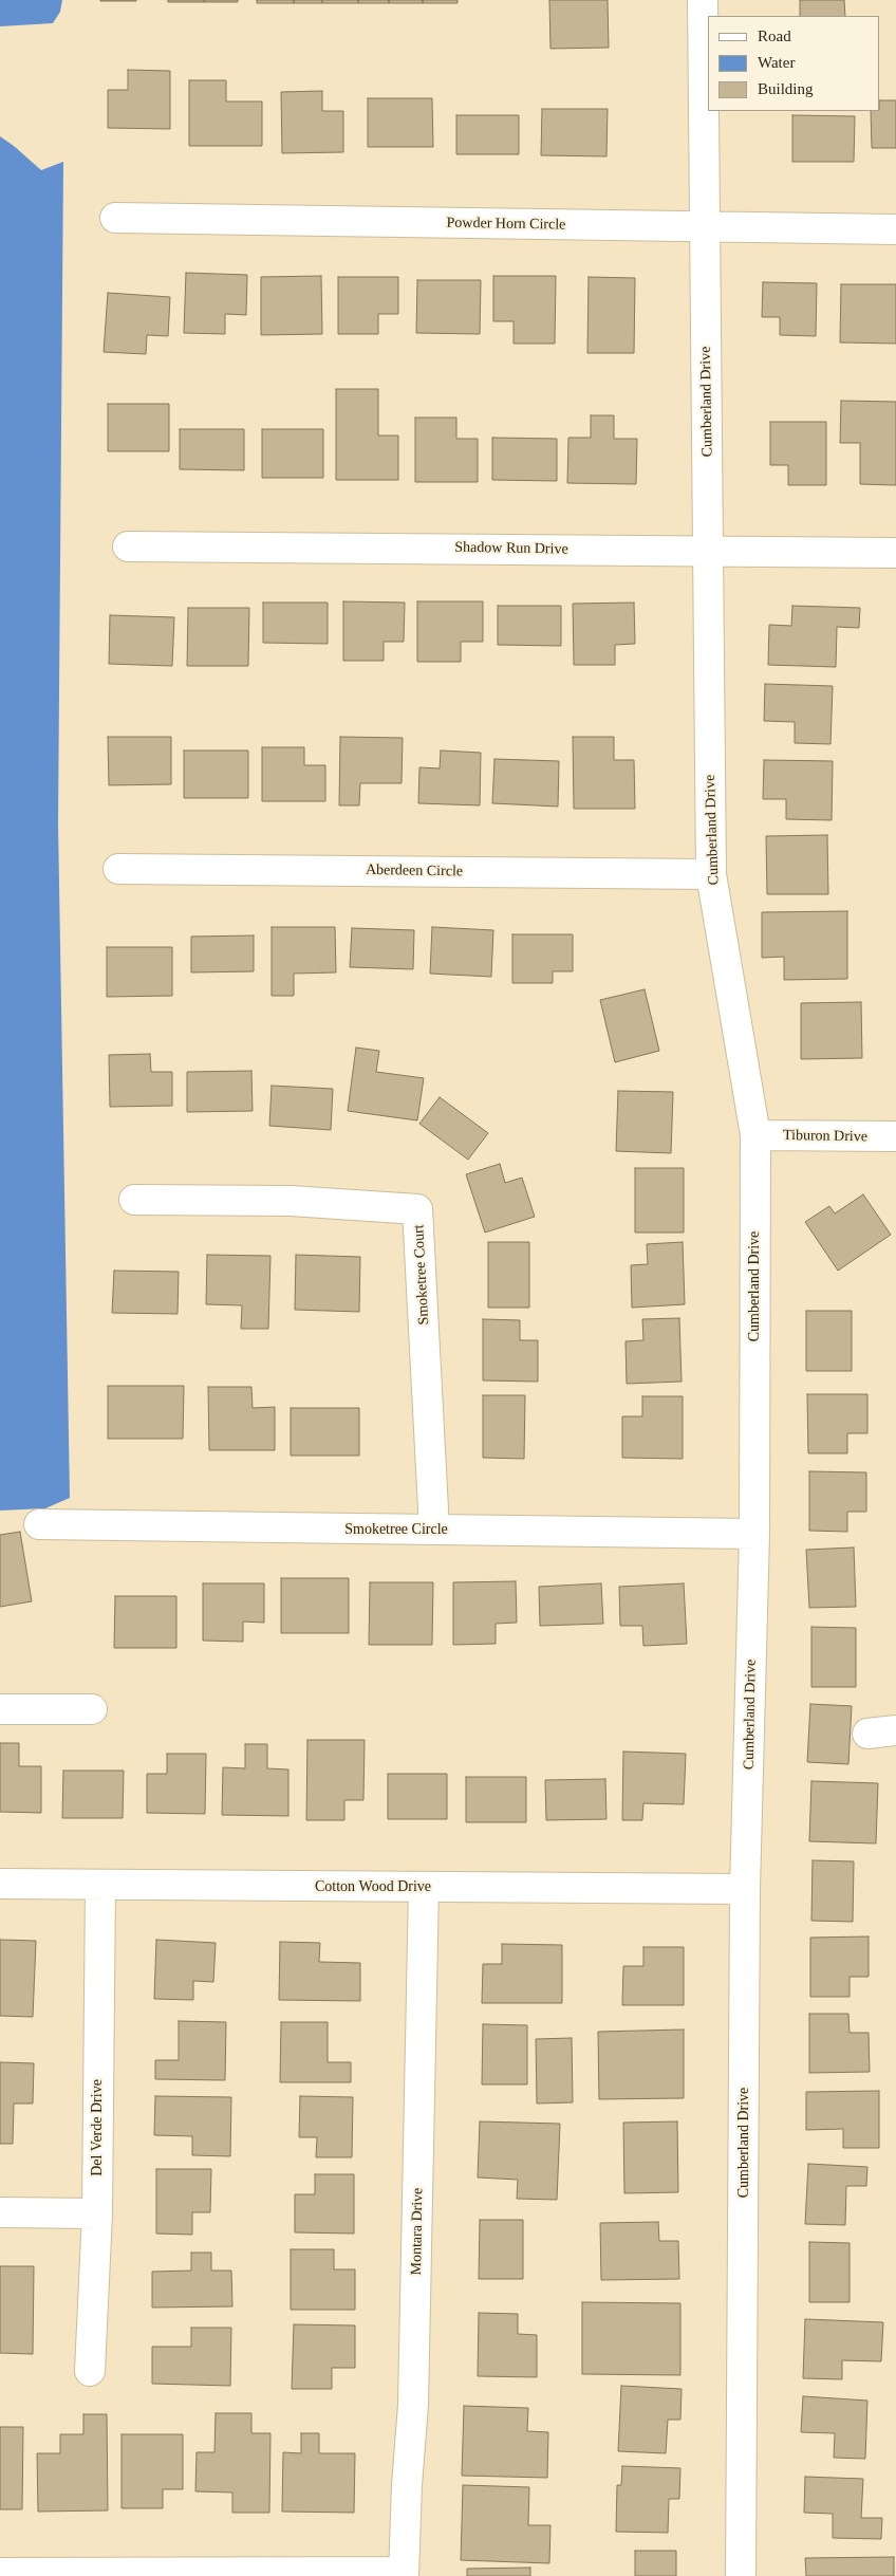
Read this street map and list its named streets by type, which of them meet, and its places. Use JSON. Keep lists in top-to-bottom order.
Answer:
{
  "streets": {
    "street": [
      "Powder Horn Circle",
      "Cumberland Drive",
      "Shadow Run Drive",
      "Aberdeen Circle",
      "Tiburon Drive",
      "Smoketree Court",
      "Smoketree Circle",
      "Cotton Wood Drive",
      "Del Verde Drive",
      "Montara Drive"
    ]
  },
  "crossings": [
    ["Powder Horn Circle", "Cumberland Drive"],
    ["Cumberland Drive", "Shadow Run Drive"],
    ["Cumberland Drive", "Aberdeen Circle"],
    ["Cumberland Drive", "Tiburon Drive"],
    ["Cumberland Drive", "Smoketree Circle"],
    ["Cumberland Drive", "Cotton Wood Drive"],
    ["Smoketree Court", "Smoketree Circle"],
    ["Cotton Wood Drive", "Del Verde Drive"],
    ["Cotton Wood Drive", "Montara Drive"]
  ],
  "legend": ["Road", "Water", "Building"]
}
